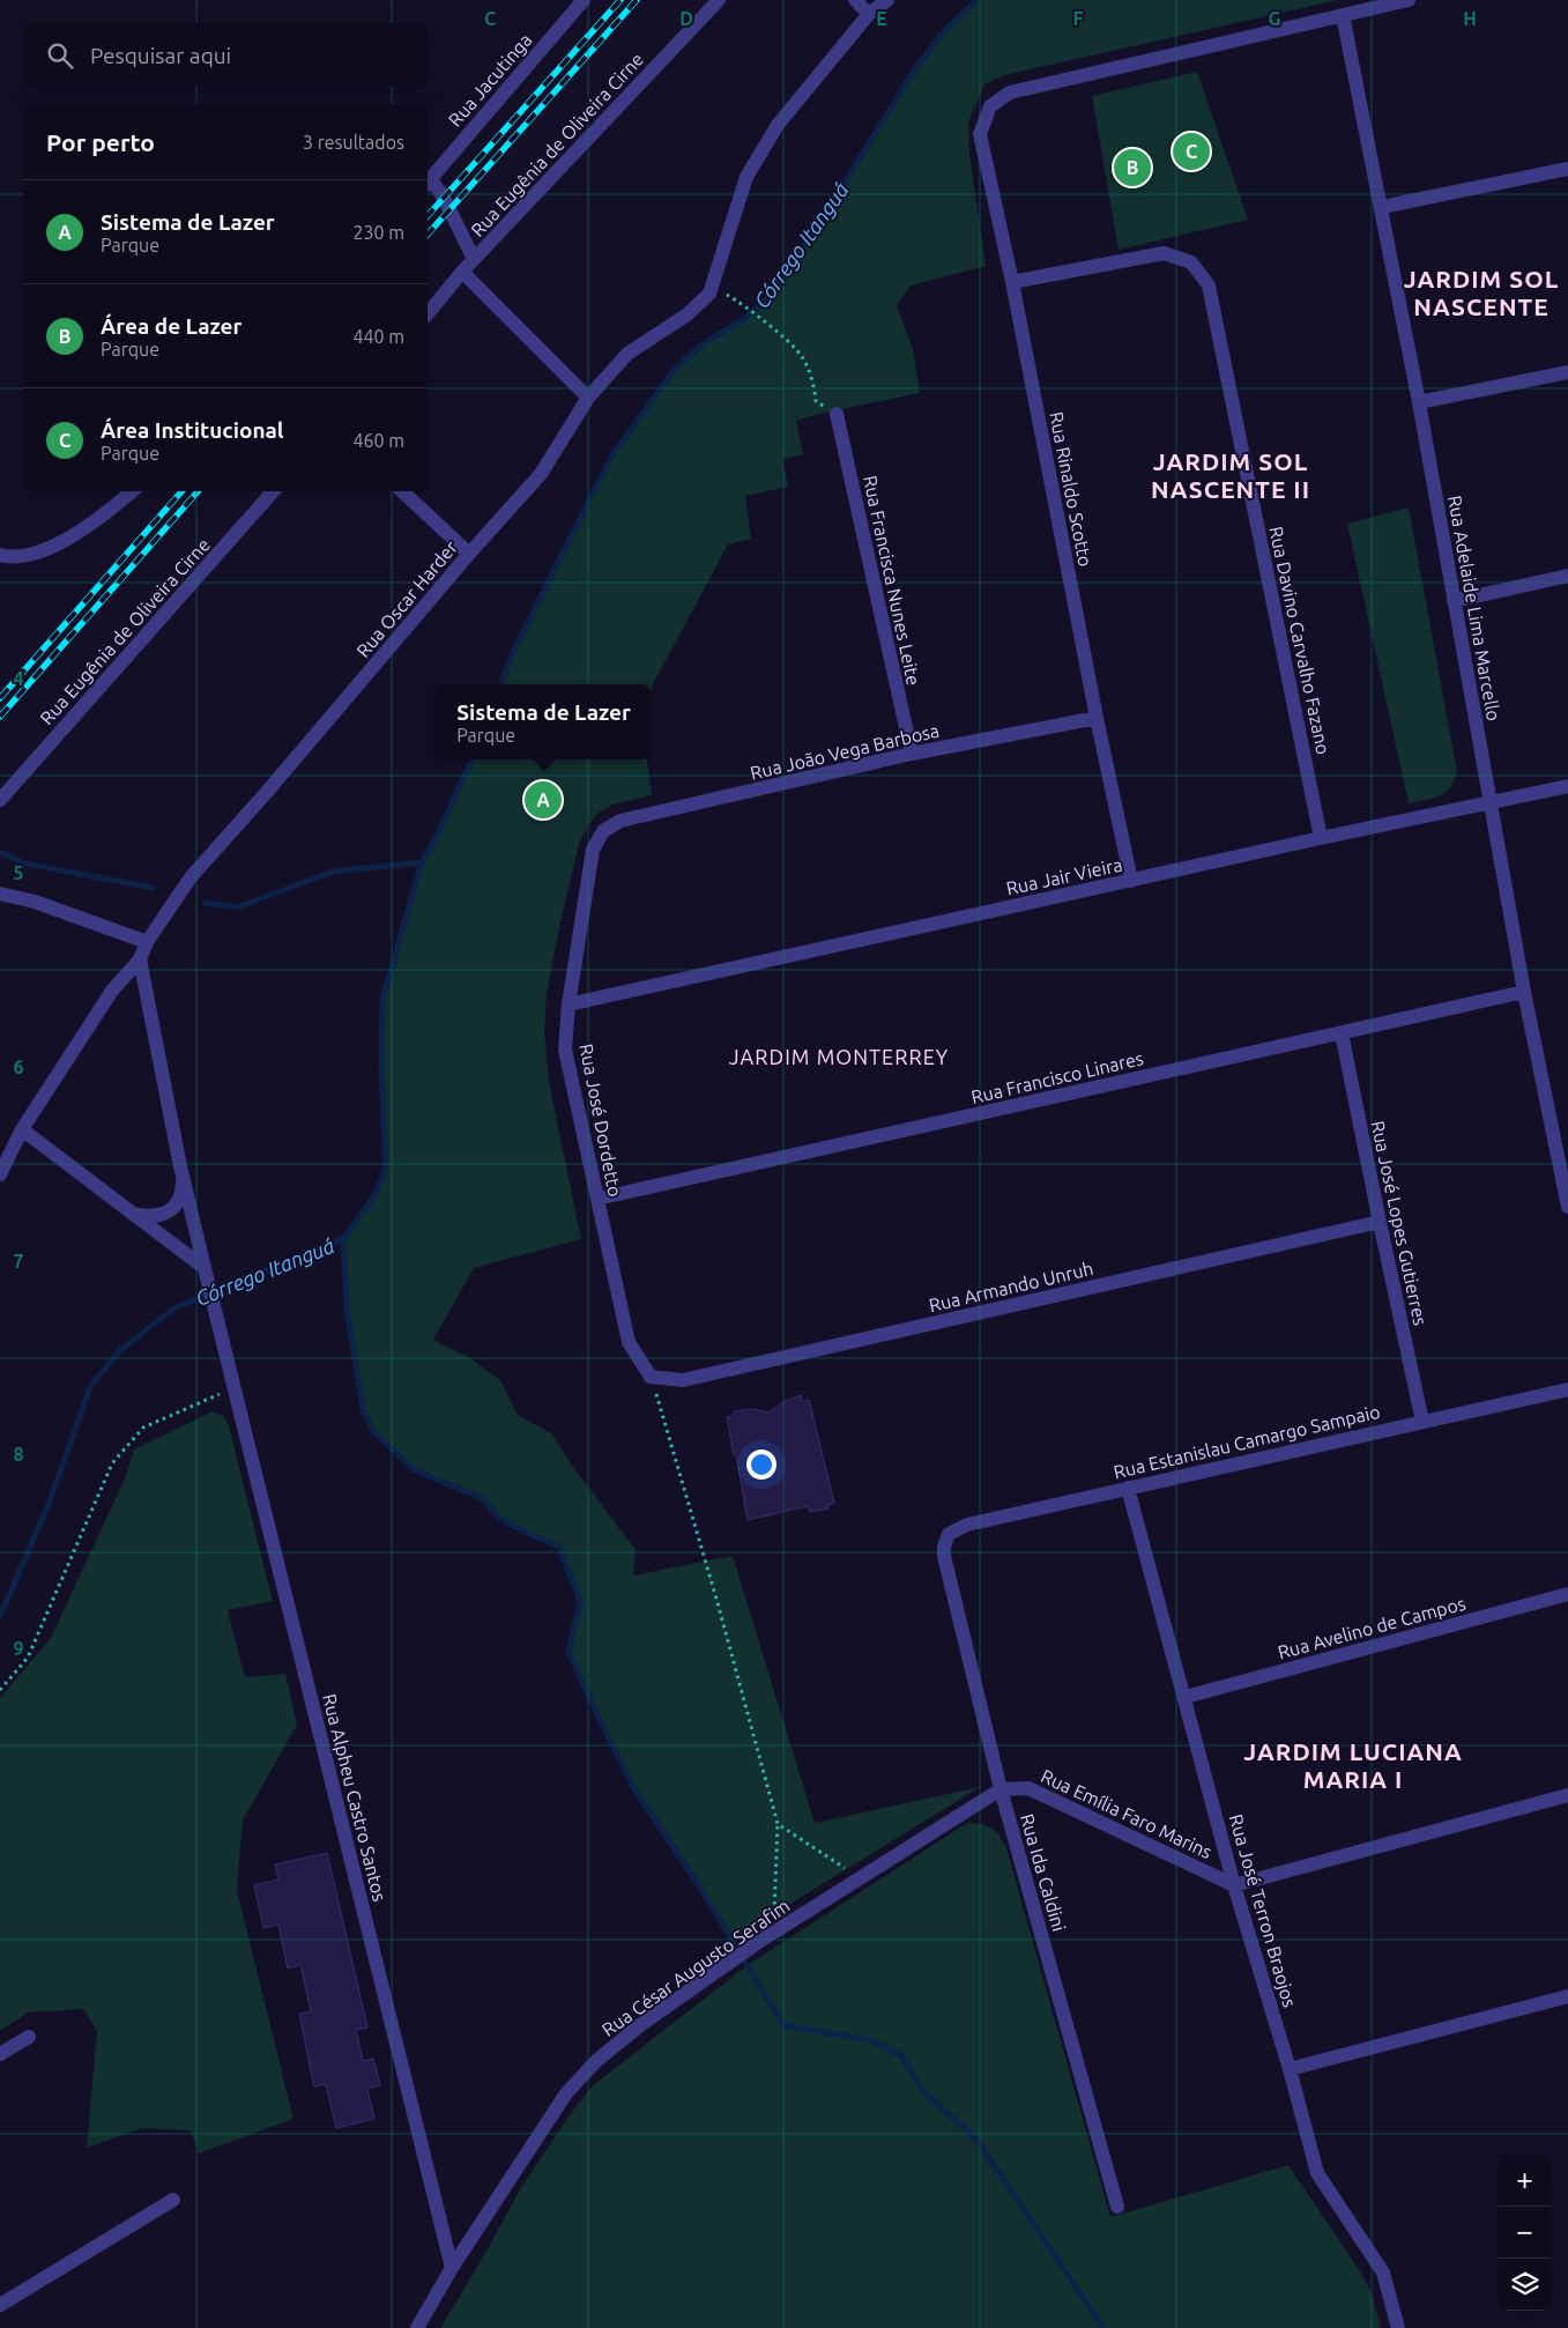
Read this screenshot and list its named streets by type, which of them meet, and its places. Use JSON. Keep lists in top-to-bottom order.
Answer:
{
  "streets": {
    "street": [
      "Rua Jacutinga",
      "Rua Eugênia de Oliveira Cirne",
      "Rua Rinaldo Scotto",
      "Rua Francisca Nunes Leite",
      "Rua Oscar Harder",
      "Rua Adelaide Lima Marcello",
      "Rua Davino Carvalho Fazano",
      "Rua João Vega Barbosa",
      "Rua Jair Vieira",
      "Rua Francisco Linares",
      "Rua José Dordetto",
      "Rua José Lopes Gutierres",
      "Rua Armando Unruh",
      "Rua Estanislau Camargo Sampaio",
      "Rua Avelino de Campos",
      "Rua Alpheu Castro Santos",
      "Rua Emília Faro Marins",
      "Rua Ida Caldini",
      "Rua José Terron Braojos",
      "Rua César Augusto Serafim"
    ]
  },
  "crossings": [
    ["Rua Rinaldo Scotto", "Rua Adelaide Lima Marcello"],
    ["Rua Rinaldo Scotto", "Rua Davino Carvalho Fazano"],
    ["Rua Rinaldo Scotto", "Rua João Vega Barbosa"],
    ["Rua Rinaldo Scotto", "Rua Jair Vieira"],
    ["Rua Francisca Nunes Leite", "Rua João Vega Barbosa"],
    ["Rua Oscar Harder", "Rua Alpheu Castro Santos"],
    ["Rua Adelaide Lima Marcello", "Rua Jair Vieira"],
    ["Rua Adelaide Lima Marcello", "Rua Francisco Linares"],
    ["Rua Davino Carvalho Fazano", "Rua Jair Vieira"],
    ["Rua João Vega Barbosa", "Rua José Dordetto"],
    ["Rua Jair Vieira", "Rua José Dordetto"],
    ["Rua Francisco Linares", "Rua José Dordetto"],
    ["Rua Francisco Linares", "Rua José Lopes Gutierres"],
    ["Rua José Dordetto", "Rua Armando Unruh"],
    ["Rua José Lopes Gutierres", "Rua Armando Unruh"],
    ["Rua José Lopes Gutierres", "Rua Estanislau Camargo Sampaio"],
    ["Rua Estanislau Camargo Sampaio", "Rua Ida Caldini"],
    ["Rua Estanislau Camargo Sampaio", "Rua José Terron Braojos"],
    ["Rua Avelino de Campos", "Rua José Terron Braojos"],
    ["Rua Alpheu Castro Santos", "Rua César Augusto Serafim"],
    ["Rua Emília Faro Marins", "Rua Ida Caldini"],
    ["Rua Emília Faro Marins", "Rua José Terron Braojos"],
    ["Rua Emília Faro Marins", "Rua César Augusto Serafim"],
    ["Rua Ida Caldini", "Rua César Augusto Serafim"]
  ],
  "districts": [
    "JARDIM SOL NASCENTE",
    "JARDIM SOL NASCENTE II",
    "JARDIM MONTERREY",
    "JARDIM LUCIANA MARIA I"
  ],
  "water": ["Córrego Itanguá"],
  "page": {
    "search": "Pesquisar aqui",
    "heading": ["Por perto", "3 resultados"],
    "pins": ["C", "B", "A"],
    "list": [
      {
        "mark": "A",
        "name": "Sistema de Lazer",
        "note": "Parque",
        "value": "230 m"
      },
      {
        "mark": "B",
        "name": "Área de Lazer",
        "note": "Parque",
        "value": "440 m"
      },
      {
        "mark": "C",
        "name": "Área Institucional",
        "note": "Parque",
        "value": "460 m"
      }
    ],
    "popup": ["Sistema de Lazer", "Parque"],
    "map_buttons": ["+", "−"]
  },
  "grid": {
    "columns": [
      "C",
      "D",
      "E",
      "F",
      "G",
      "H"
    ],
    "rows": [
      "4",
      "5",
      "6",
      "7",
      "8",
      "9"
    ]
  }
}
